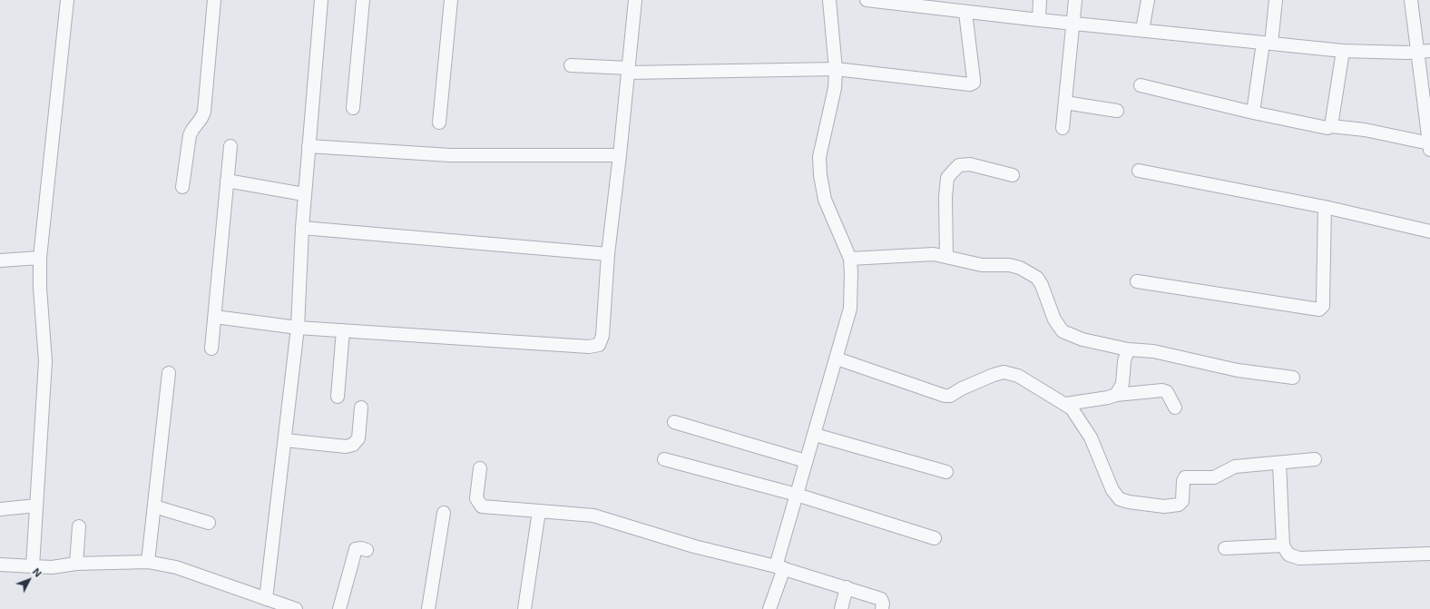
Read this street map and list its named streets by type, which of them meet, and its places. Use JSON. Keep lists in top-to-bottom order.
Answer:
{
  "north": "top right"
}
